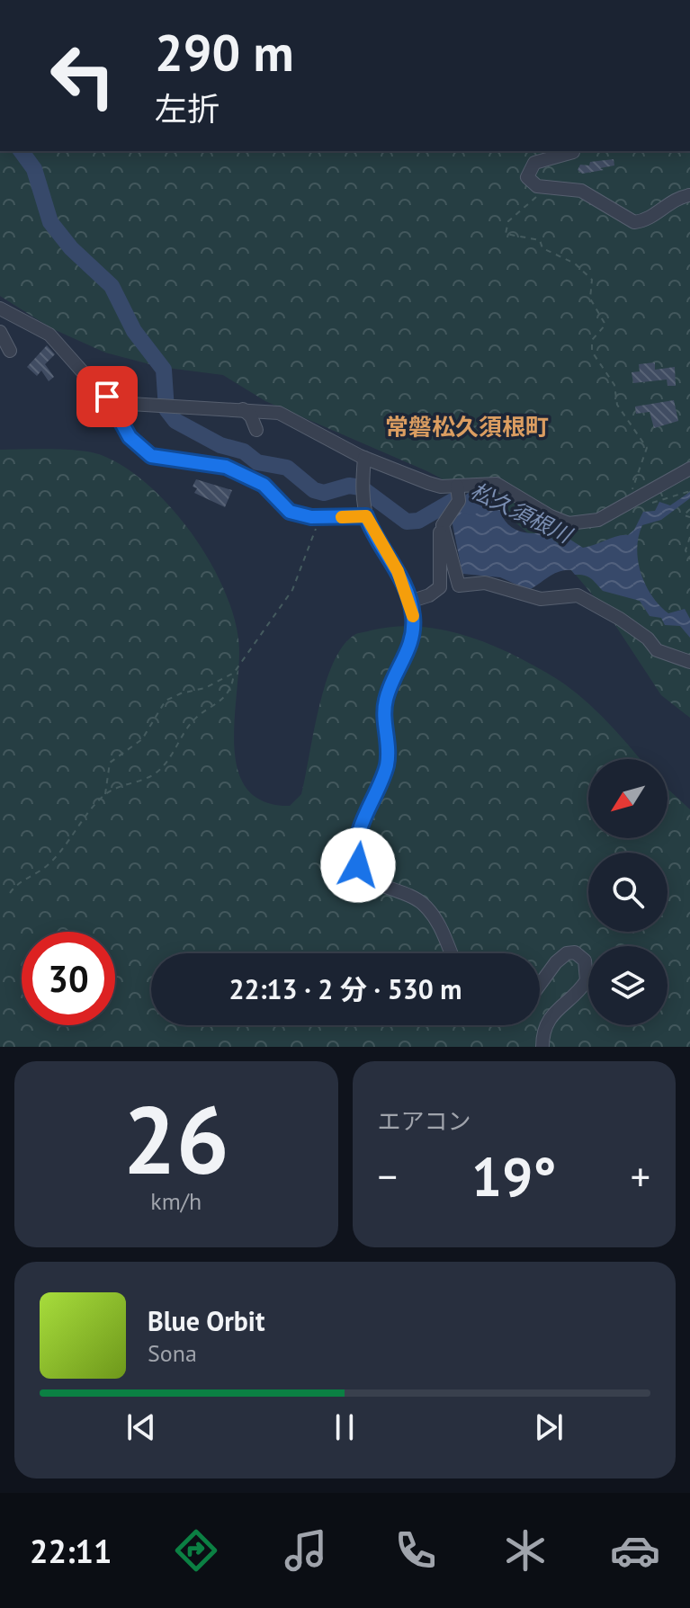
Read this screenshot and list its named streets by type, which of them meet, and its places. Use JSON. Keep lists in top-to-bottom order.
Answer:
{
  "districts": ["常磐松久須根町"],
  "water": ["松久須根川"],
  "north": "bottom left",
  "page": {
    "turn": ["290 m", "左折"],
    "limit": "30",
    "trip": "22:13 · 2 分 · 530 m",
    "tile": [
      ["26", "km/h"],
      "エアコン"
    ],
    "heat": ["−", "19°", "+"],
    "song": ["Blue Orbit", "Sona"],
    "tabs": "22:11"
  }
}
